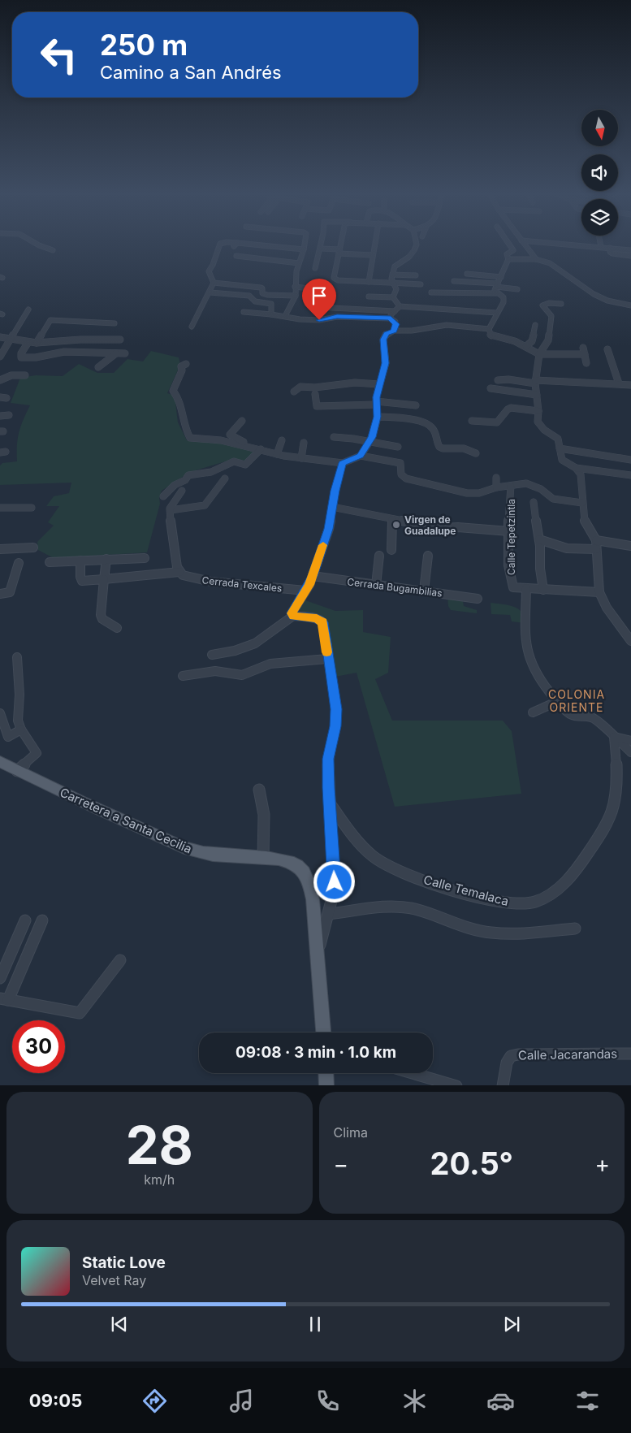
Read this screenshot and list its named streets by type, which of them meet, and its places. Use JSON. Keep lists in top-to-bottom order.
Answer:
{
  "streets": {
    "main road": ["Carretera a Santa Cecilia"],
    "street": [
      "Calle Tepetzintla",
      "Cerrada Texcales",
      "Cerrada Bugambilias",
      "Calle Temalaca",
      "Calle Jacarandas"
    ]
  },
  "districts": ["COLONIA ORIENTE"],
  "places": ["Virgen de Guadalupe"],
  "north": "bottom",
  "page": {
    "turn": ["250 m", "Camino a San Andrés"],
    "limit": "30",
    "trip": "09:08 · 3 min · 1.0 km",
    "tile": [
      ["28", "km/h"],
      "Clima"
    ],
    "heat": ["−", "20.5°", "+"],
    "song": ["Static Love", "Velvet Ray"],
    "tabs": "09:05"
  }
}
